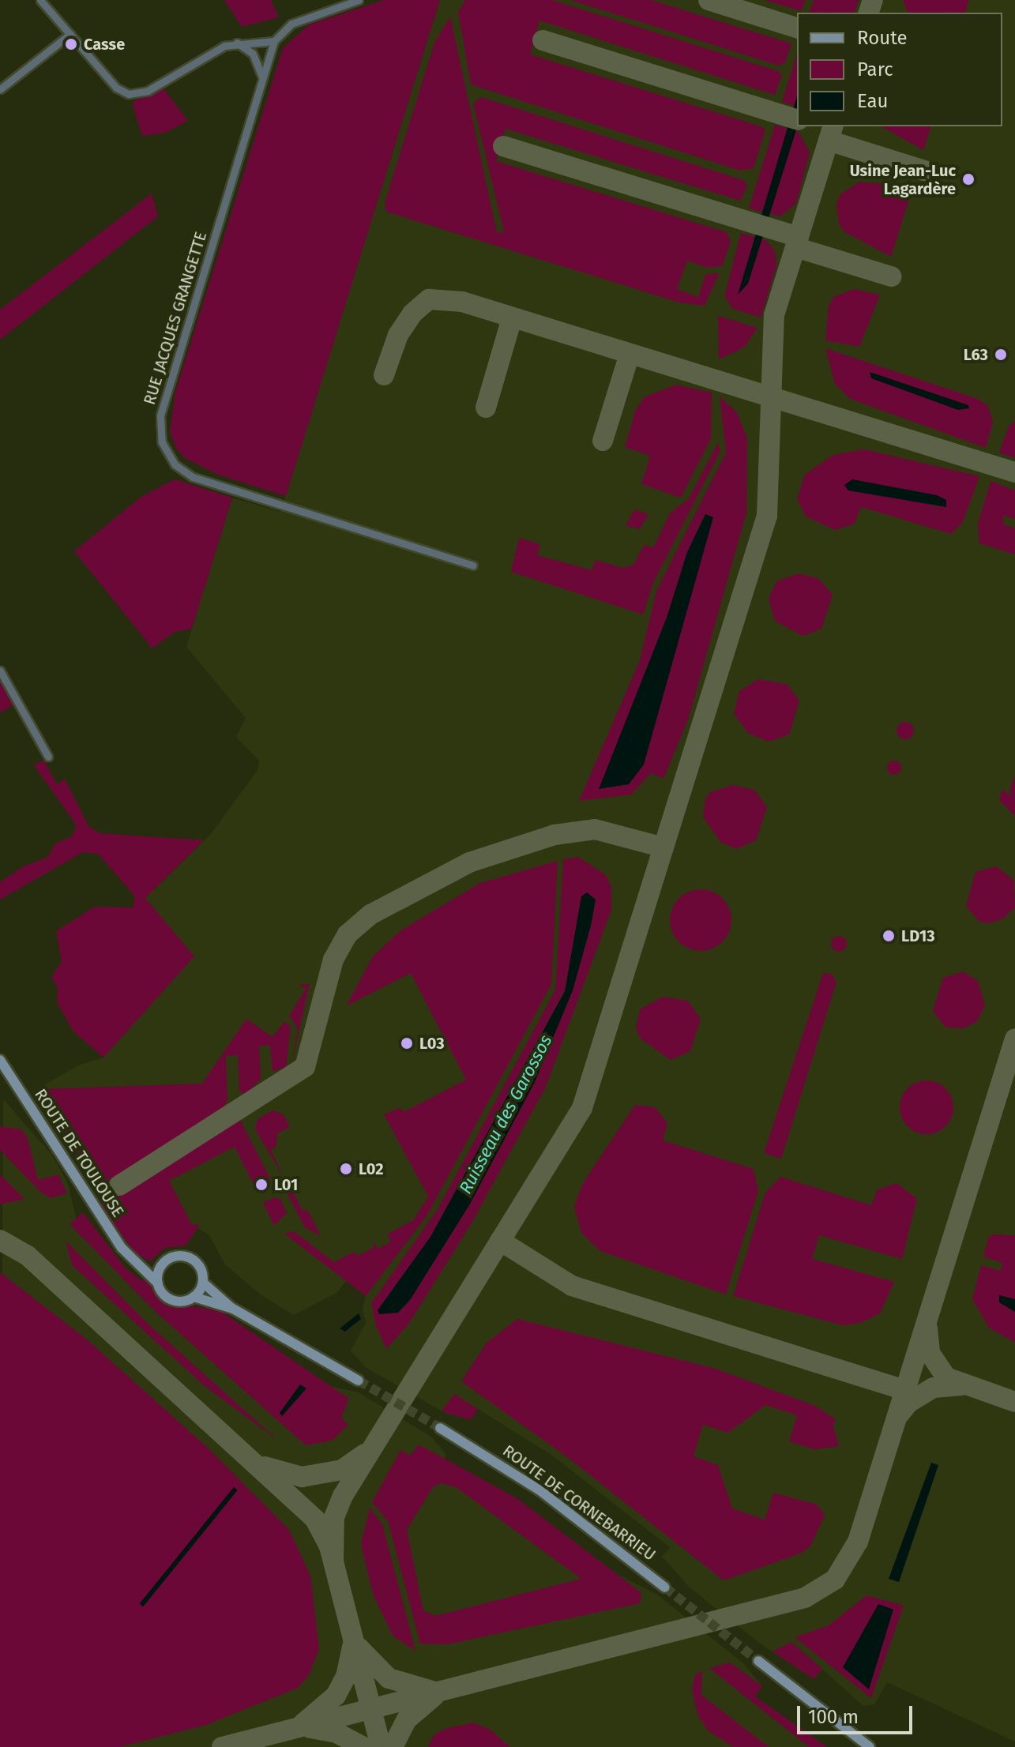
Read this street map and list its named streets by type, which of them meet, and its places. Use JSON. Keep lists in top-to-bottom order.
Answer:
{
  "streets": {
    "main road": ["ROUTE DE TOULOUSE", "ROUTE DE CORNEBARRIEU"],
    "street": ["RUE JACQUES GRANGETTE"]
  },
  "water": ["Ruisseau des Garossos"],
  "places": [
    "Casse",
    "Usine Jean-Luc Lagardère",
    "L63",
    "LD13",
    "L03",
    "L02",
    "L01"
  ],
  "legend": ["Route", "Parc", "Eau"],
  "scale_bar": "100 m"
}
